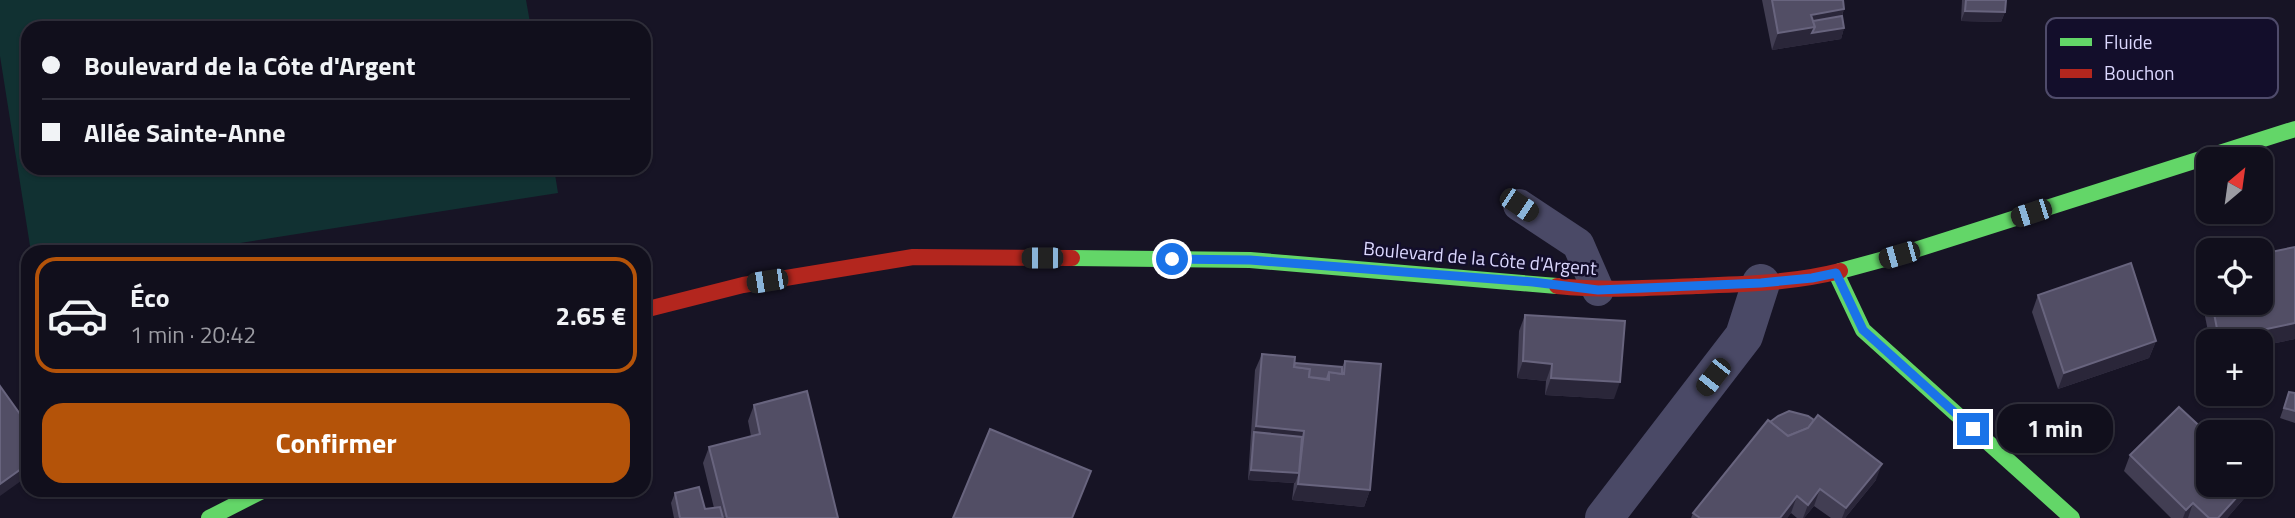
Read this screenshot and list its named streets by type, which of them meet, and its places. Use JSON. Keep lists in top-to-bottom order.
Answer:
{
  "streets": {
    "main road": ["Boulevard de la Côte d'Argent"]
  },
  "legend": ["Fluide", "Bouchon"],
  "north": "top right",
  "page": {
    "banner": ["Boulevard de la Côte d'Argent", "Allée Sainte-Anne"],
    "map_buttons": ["+", "−"],
    "list": [
      {
        "name": "Éco",
        "note": "1 min · 20:42",
        "value": "2.65 €"
      }
    ],
    "buttons": "Confirmer",
    "bubble": "1 min"
  }
}
